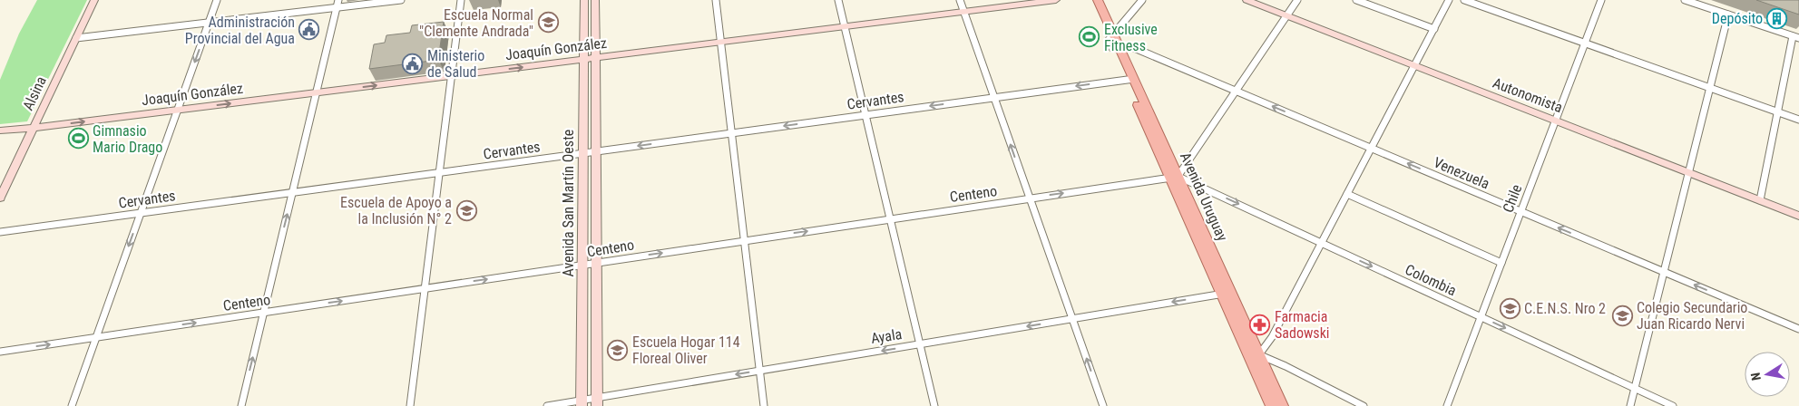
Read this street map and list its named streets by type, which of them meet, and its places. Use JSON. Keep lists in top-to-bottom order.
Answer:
{
  "streets": {
    "main road": [
      "Joaquín González",
      "Alsina",
      "Autonomista",
      "Avenida Uruguay",
      "Avenida San Martín Oeste"
    ],
    "street": [
      "Cervantes",
      "Venezuela",
      "Centeno",
      "Chile",
      "Colombia",
      "Ayala"
    ]
  },
  "crossings": [
    ["Joaquín González", "Alsina"],
    ["Joaquín González", "Avenida San Martín Oeste"],
    ["Autonomista", "Chile"],
    ["Cervantes", "Avenida Uruguay"],
    ["Cervantes", "Avenida San Martín Oeste"],
    ["Venezuela", "Avenida Uruguay"],
    ["Venezuela", "Chile"],
    ["Centeno", "Avenida Uruguay"],
    ["Centeno", "Avenida San Martín Oeste"],
    ["Centeno", "Colombia"],
    ["Avenida Uruguay", "Colombia"],
    ["Avenida Uruguay", "Ayala"],
    ["Chile", "Colombia"],
    ["Avenida San Martín Oeste", "Ayala"]
  ],
  "one_way": [
    "Joaquín González",
    "Cervantes",
    "Venezuela",
    "Centeno",
    "Colombia",
    "Ayala"
  ],
  "places": {
    "building": ["Depósito"],
    "school or university": [
      "Escuela Normal \"Clemente Andrada\"",
      "Escuela de Apoyo a la Inclusión N° 2",
      "C.E.N.S. Nro 2",
      "Colegio Secundario Juan Ricardo Nervi",
      "Escuela Hogar 114 Floreal Oliver"
    ],
    "public building": ["Administración Provincial del Agua", "Ministerio de Salud"],
    "sports": ["Exclusive Fitness", "Gimnasio Mario Drago"],
    "pharmacy": ["Farmacia Sadowski"]
  },
  "north": "left"
}
